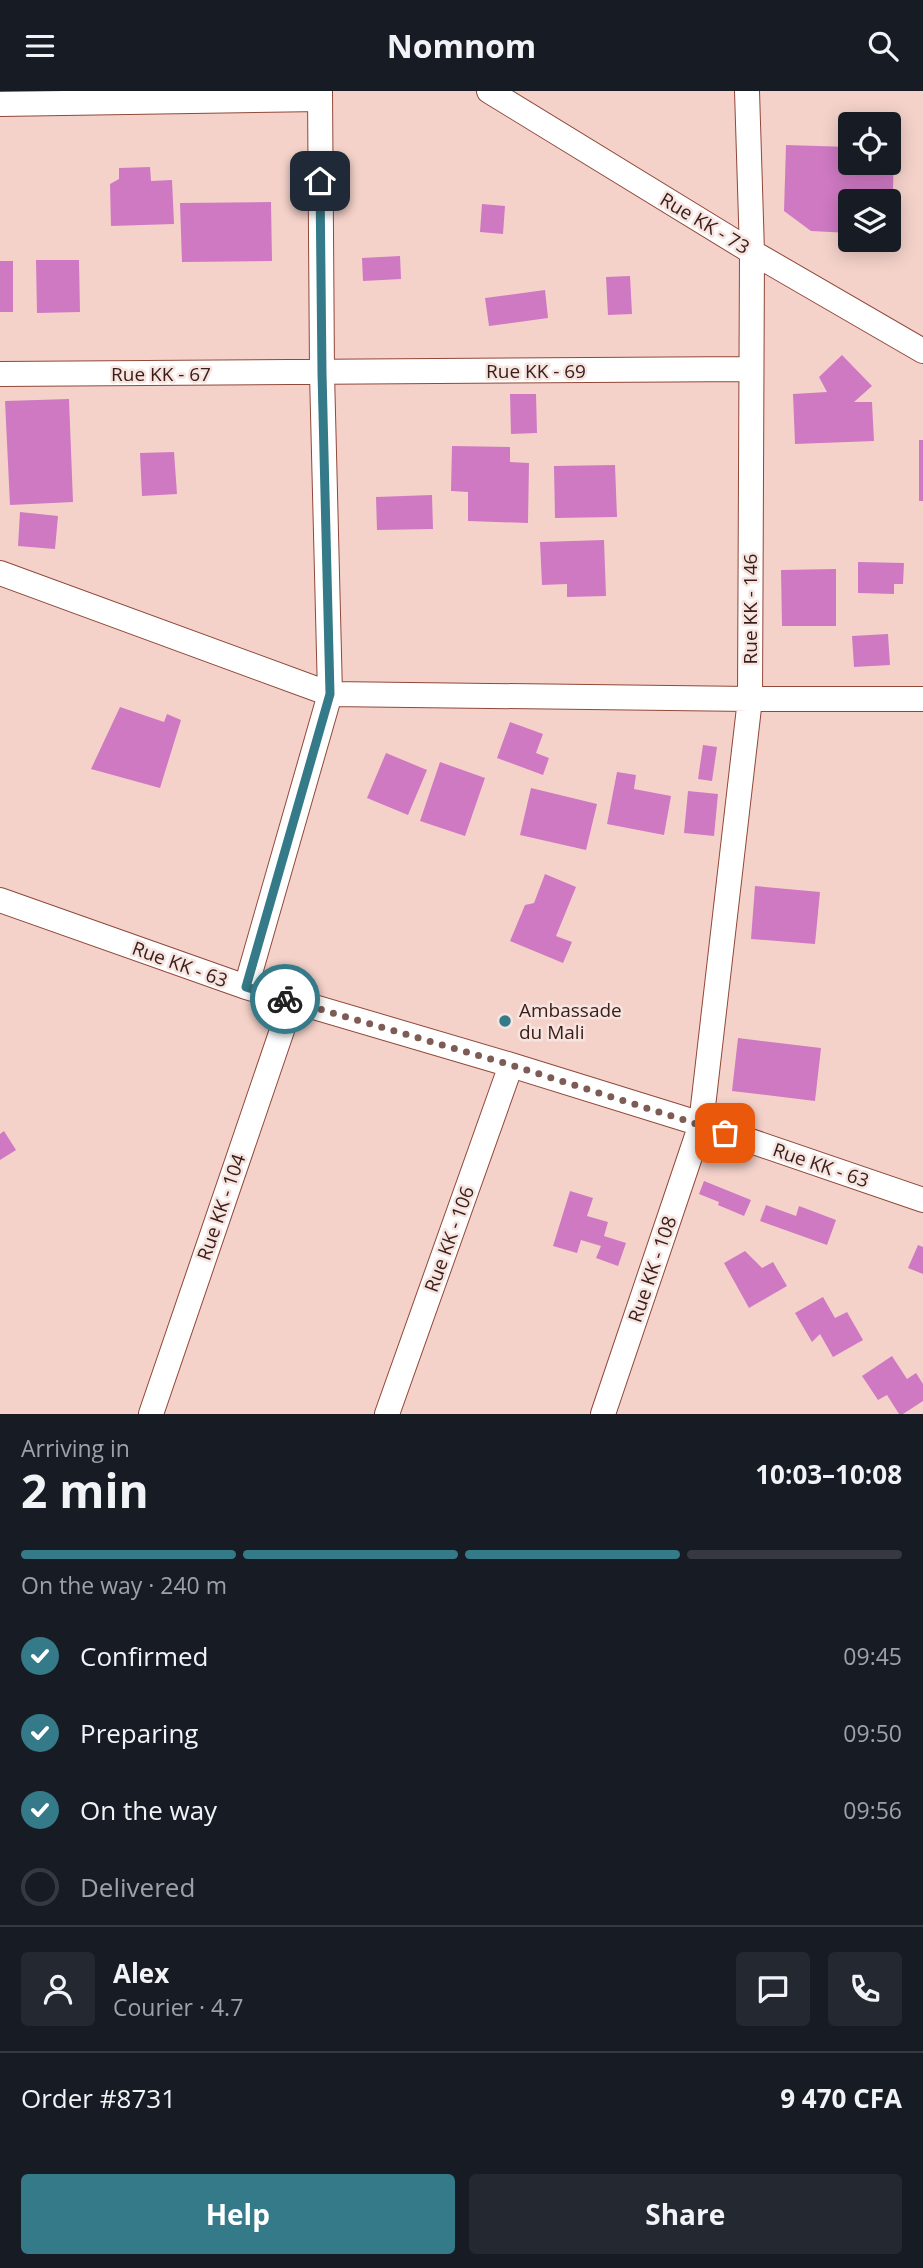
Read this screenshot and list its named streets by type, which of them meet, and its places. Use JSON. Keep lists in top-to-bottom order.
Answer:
{
  "streets": {
    "street": [
      "Rue KK - 73",
      "Rue KK - 69",
      "Rue KK - 67",
      "Rue KK - 146",
      "Rue KK - 63",
      "Rue KK - 104",
      "Rue KK - 106",
      "Rue KK - 108"
    ]
  },
  "crossings": [
    ["Rue KK - 73", "Rue KK - 146"],
    ["Rue KK - 69", "Rue KK - 67"],
    ["Rue KK - 69", "Rue KK - 146"],
    ["Rue KK - 146", "Rue KK - 63"],
    ["Rue KK - 146", "Rue KK - 108"],
    ["Rue KK - 63", "Rue KK - 104"],
    ["Rue KK - 63", "Rue KK - 106"],
    ["Rue KK - 63", "Rue KK - 108"]
  ],
  "places": ["Ambassade du Mali"],
  "page": {
    "header": "Nomnom",
    "heading": ["2 min", "Arriving in", "10:03–10:08"],
    "panel": [
      "Alex",
      "Courier · 4.7",
      "Order #8731",
      "9 470 CFA"
    ],
    "bar": "On the way · 240 m",
    "list": [
      ["Confirmed", "09:45"],
      ["Preparing", "09:50"],
      ["On the way", "09:56"],
      "Delivered"
    ],
    "buttons": ["Help", "Share"]
  }
}
